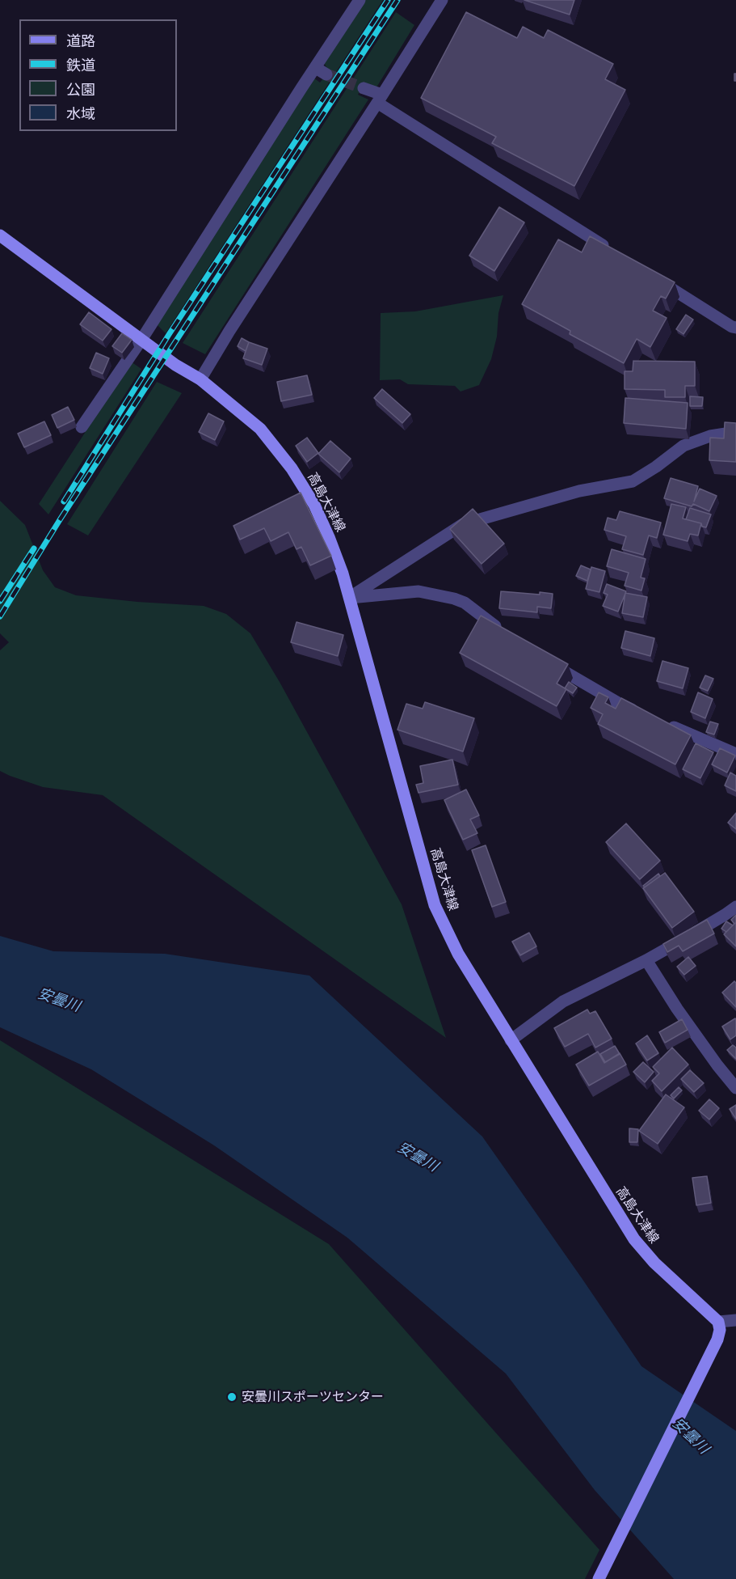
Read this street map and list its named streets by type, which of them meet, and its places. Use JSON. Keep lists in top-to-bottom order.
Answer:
{
  "streets": {
    "main road": ["高島大津線"]
  },
  "water": ["安曇川"],
  "places": ["安曇川スポーツセンター"],
  "legend": [
    "道路",
    "鉄道",
    "公園",
    "水域"
  ]
}
